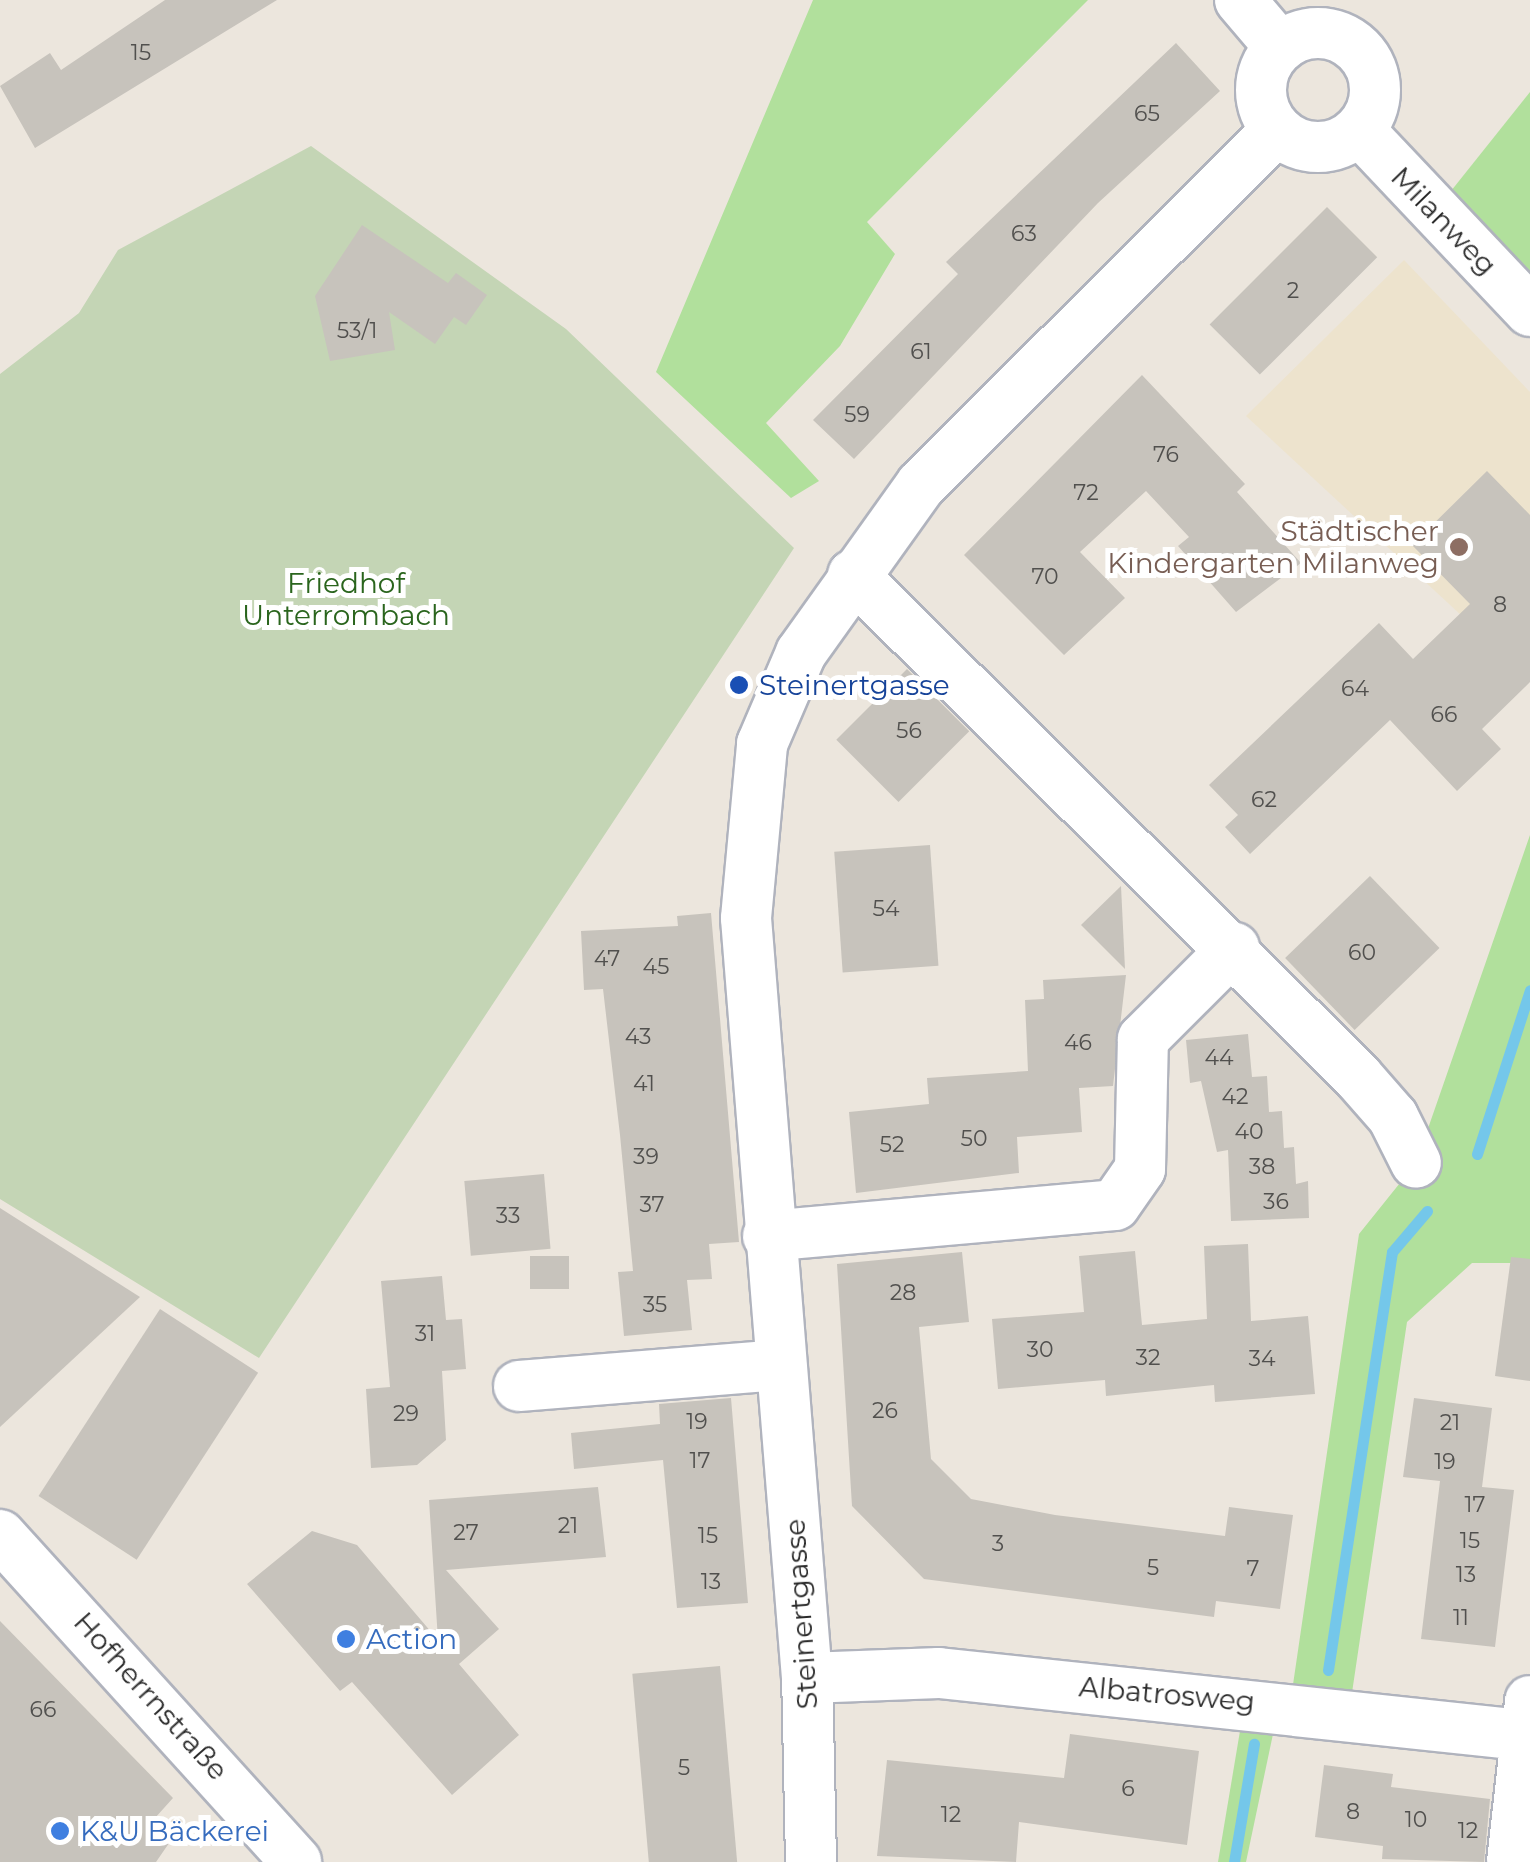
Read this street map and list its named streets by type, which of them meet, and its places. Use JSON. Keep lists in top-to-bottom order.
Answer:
{
  "streets": {
    "street": [
      "Milanweg",
      "Steinertgasse",
      "Albatrosweg",
      "Hofherrnstraße"
    ]
  },
  "crossings": [
    ["Milanweg", "Steinertgasse"],
    ["Steinertgasse", "Albatrosweg"]
  ],
  "parks": ["Friedhof Unterrombach"],
  "places": [
    "Städtischer Kindergarten Milanweg",
    "Steinertgasse",
    "Action",
    "K&U Bäckerei"
  ],
  "house_numbers": [
    "15",
    "65",
    "63",
    "2",
    "53/1",
    "61",
    "59",
    "76",
    "72",
    "70",
    "8",
    "64",
    "66",
    "56",
    "62",
    "54",
    "60",
    "47",
    "45",
    "43",
    "46",
    "44",
    "41",
    "42",
    "40",
    "50",
    "52",
    "39",
    "38",
    "36",
    "37",
    "33",
    "28",
    "35",
    "31",
    "30",
    "32",
    "34",
    "26",
    "29",
    "19",
    "21",
    "17",
    "19",
    "17",
    "21",
    "27",
    "15",
    "15",
    "3",
    "5",
    "7",
    "13",
    "13",
    "11",
    "66",
    "5",
    "6",
    "8",
    "12",
    "10",
    "12"
  ]
}
